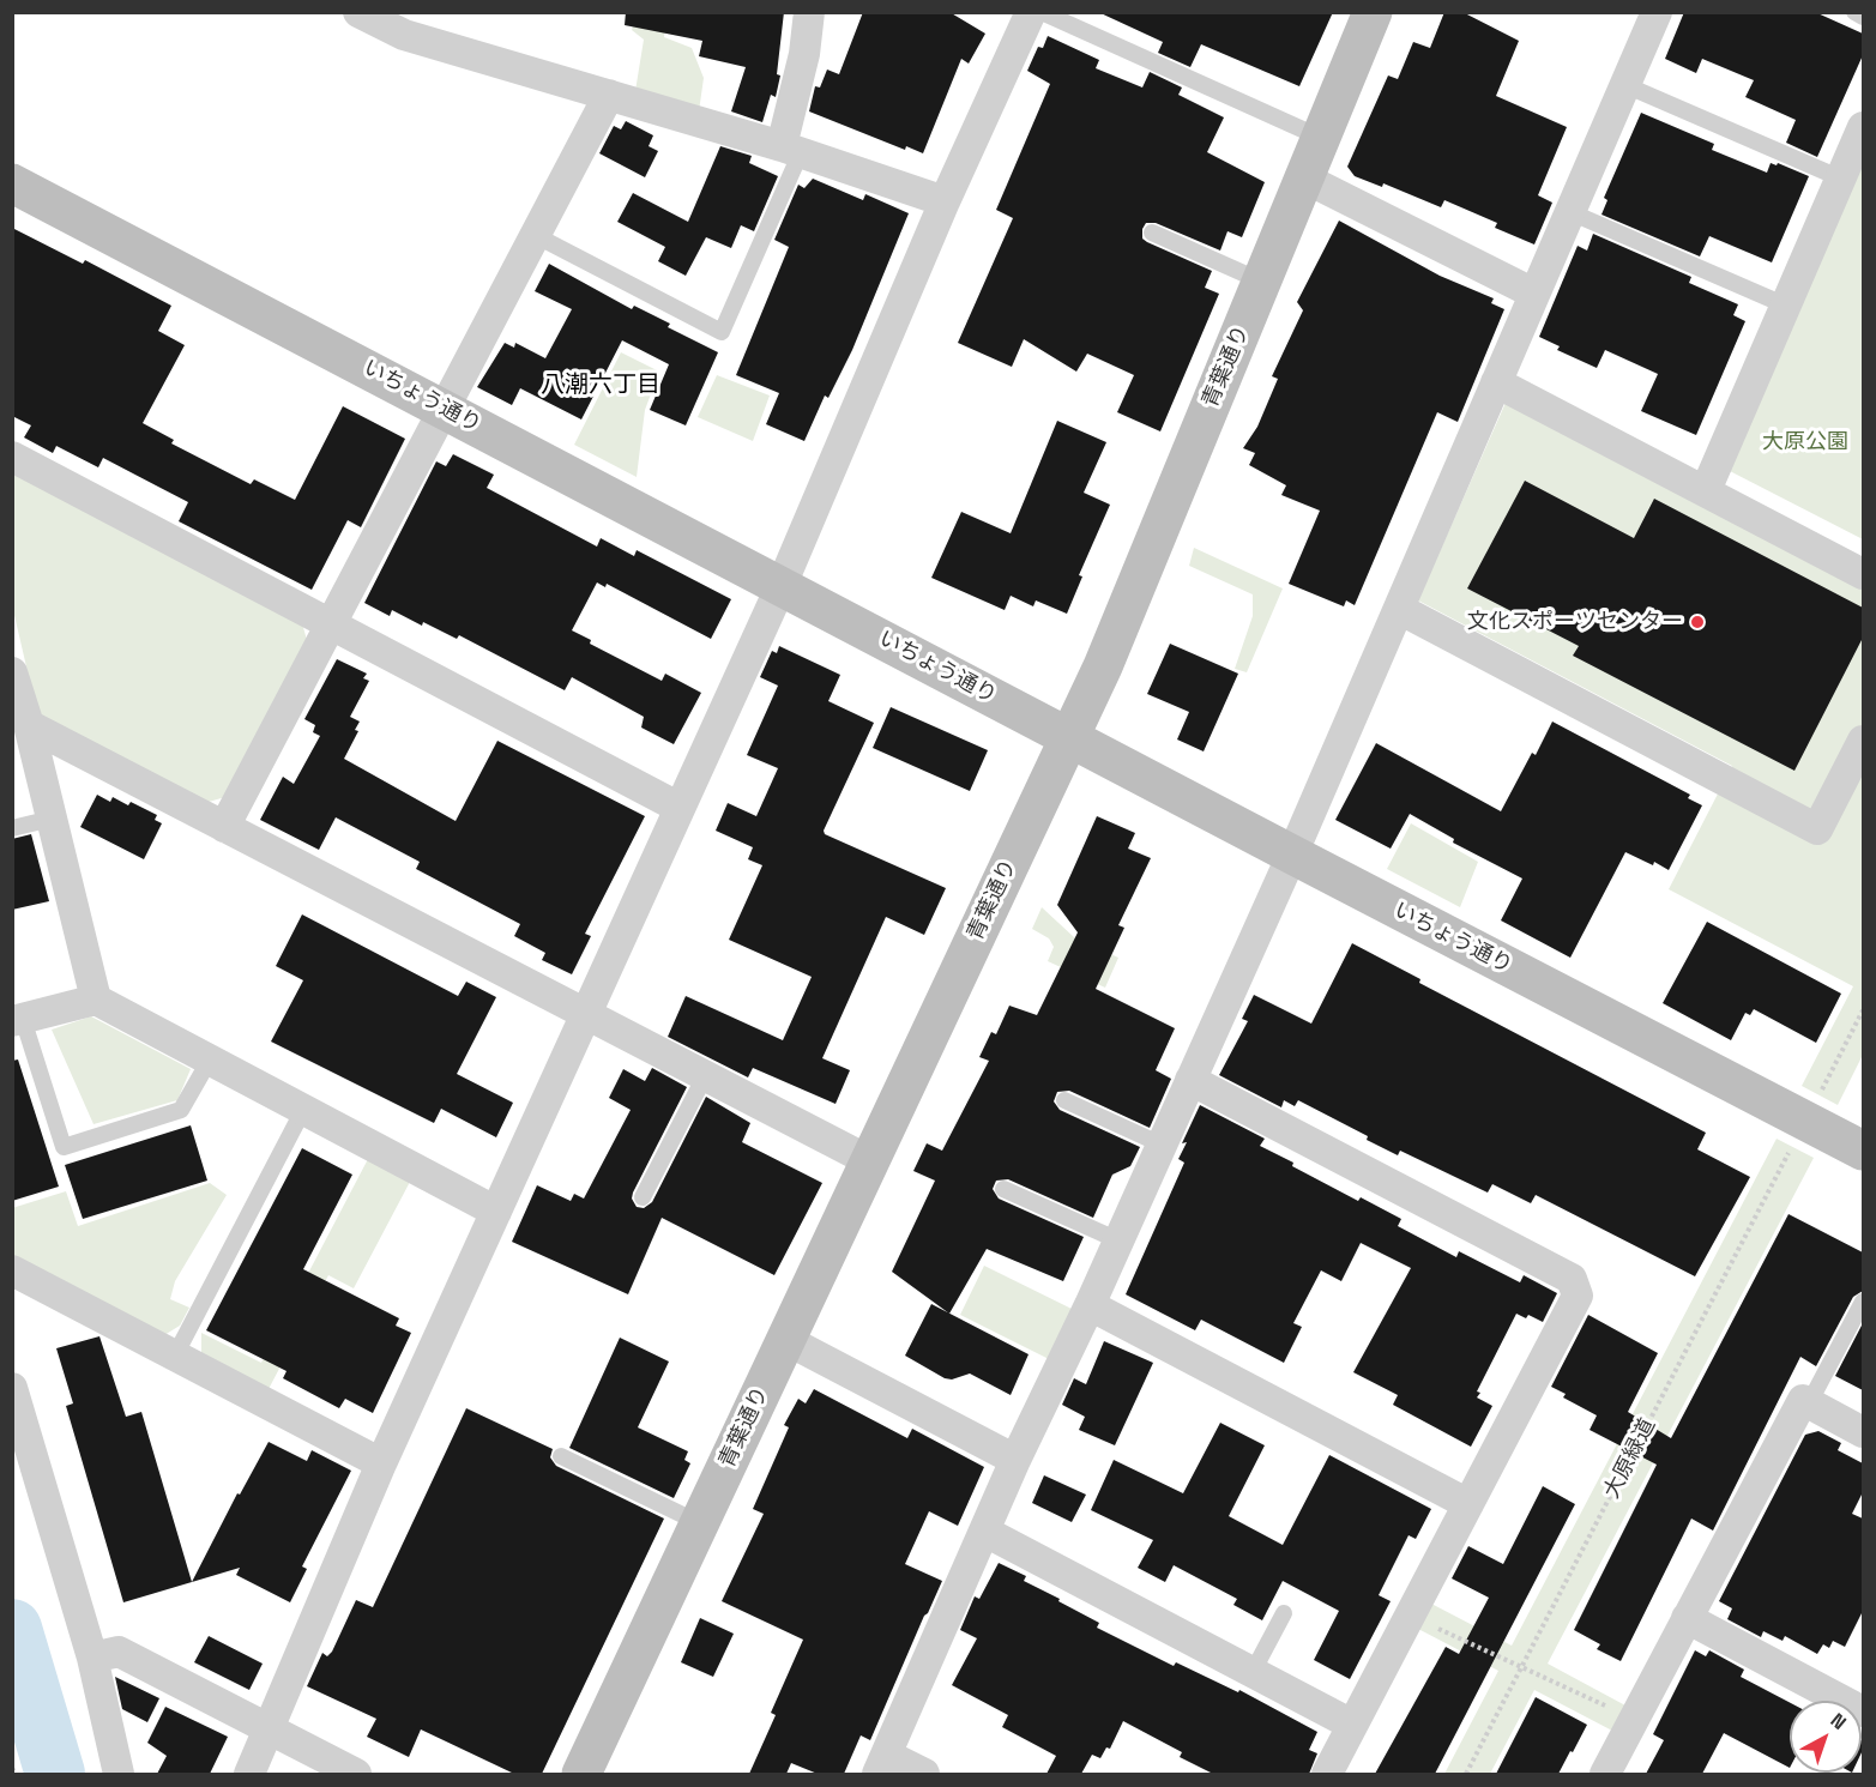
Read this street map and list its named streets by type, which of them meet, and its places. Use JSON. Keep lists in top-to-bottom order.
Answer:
{
  "streets": {
    "street": ["青葉通り", "いちょう通り"],
    "path": ["大原緑道"]
  },
  "crossings": [
    ["青葉通り", "いちょう通り"]
  ],
  "districts": ["八潮六丁目"],
  "parks": ["大原公園"],
  "places": ["文化スポーツセンター"],
  "north": "top right"
}
